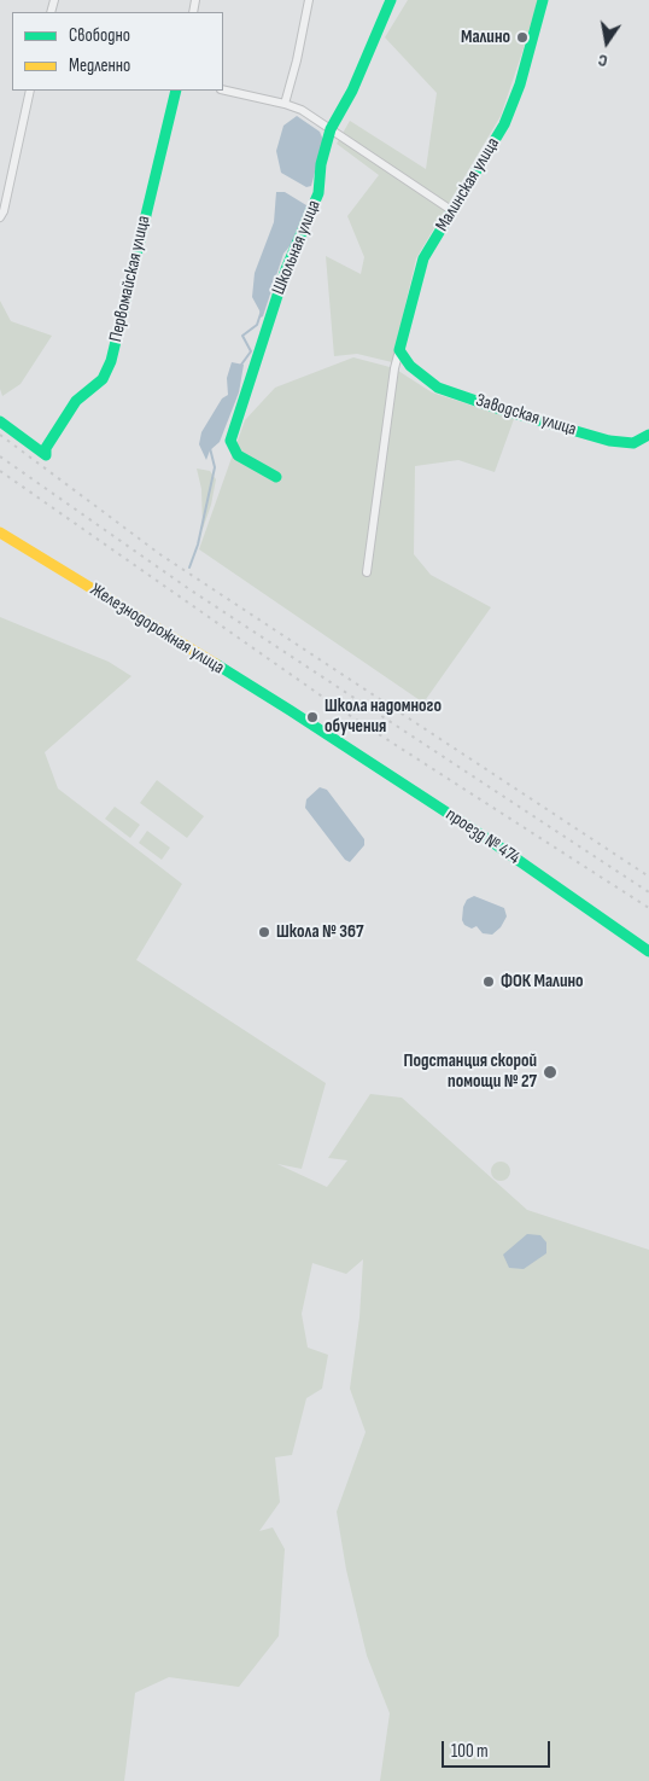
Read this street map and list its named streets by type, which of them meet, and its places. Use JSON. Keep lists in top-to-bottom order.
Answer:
{
  "streets": {
    "street": [
      "Малинская улица",
      "Школьная улица",
      "Первомайская улица",
      "Заводская улица",
      "Железнодорожная улица",
      "проезд № 474"
    ]
  },
  "crossings": [
    ["Малинская улица", "Заводская улица"],
    ["Железнодорожная улица", "проезд № 474"]
  ],
  "places": [
    "Малино",
    "Школа надомного обучения",
    "Школа № 367",
    "ФОК Малино",
    "Подстанция скорой помощи № 27"
  ],
  "legend": ["Свободно", "Медленно"],
  "scale_bar": "100 m",
  "north": "bottom"
}
